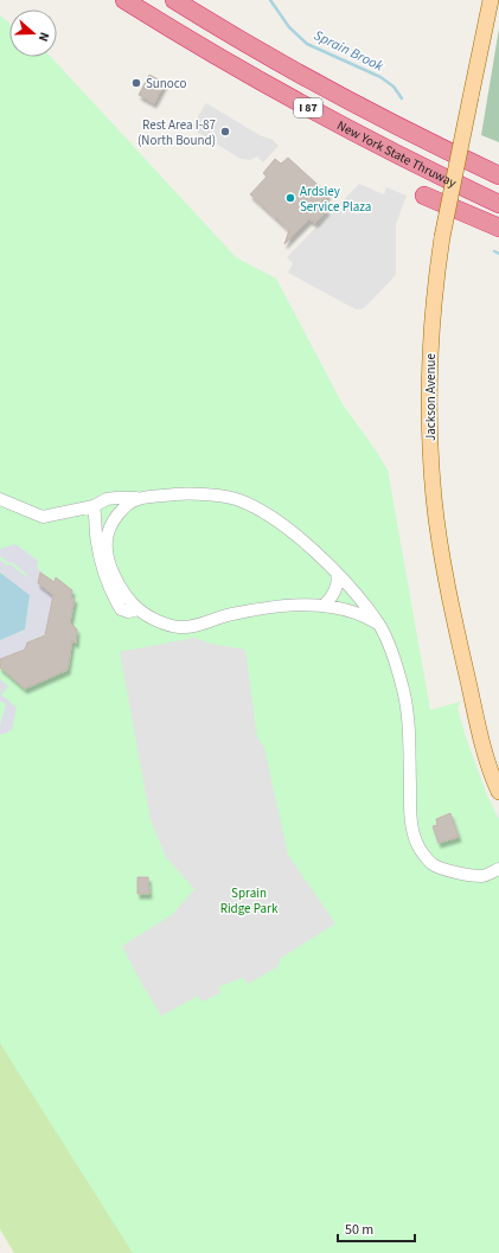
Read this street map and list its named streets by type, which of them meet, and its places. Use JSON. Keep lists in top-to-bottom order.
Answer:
{
  "streets": {
    "highway": ["I 87", "New York State Thruway"],
    "main road": ["Jackson Avenue"]
  },
  "water": ["Sprain Brook"],
  "parks": ["Sprain Ridge Park"],
  "places": ["Sunoco", "Rest Area I-87 (North Bound)", "Ardsley Service Plaza"],
  "scale_bar": "50 m",
  "north": "right"
}
